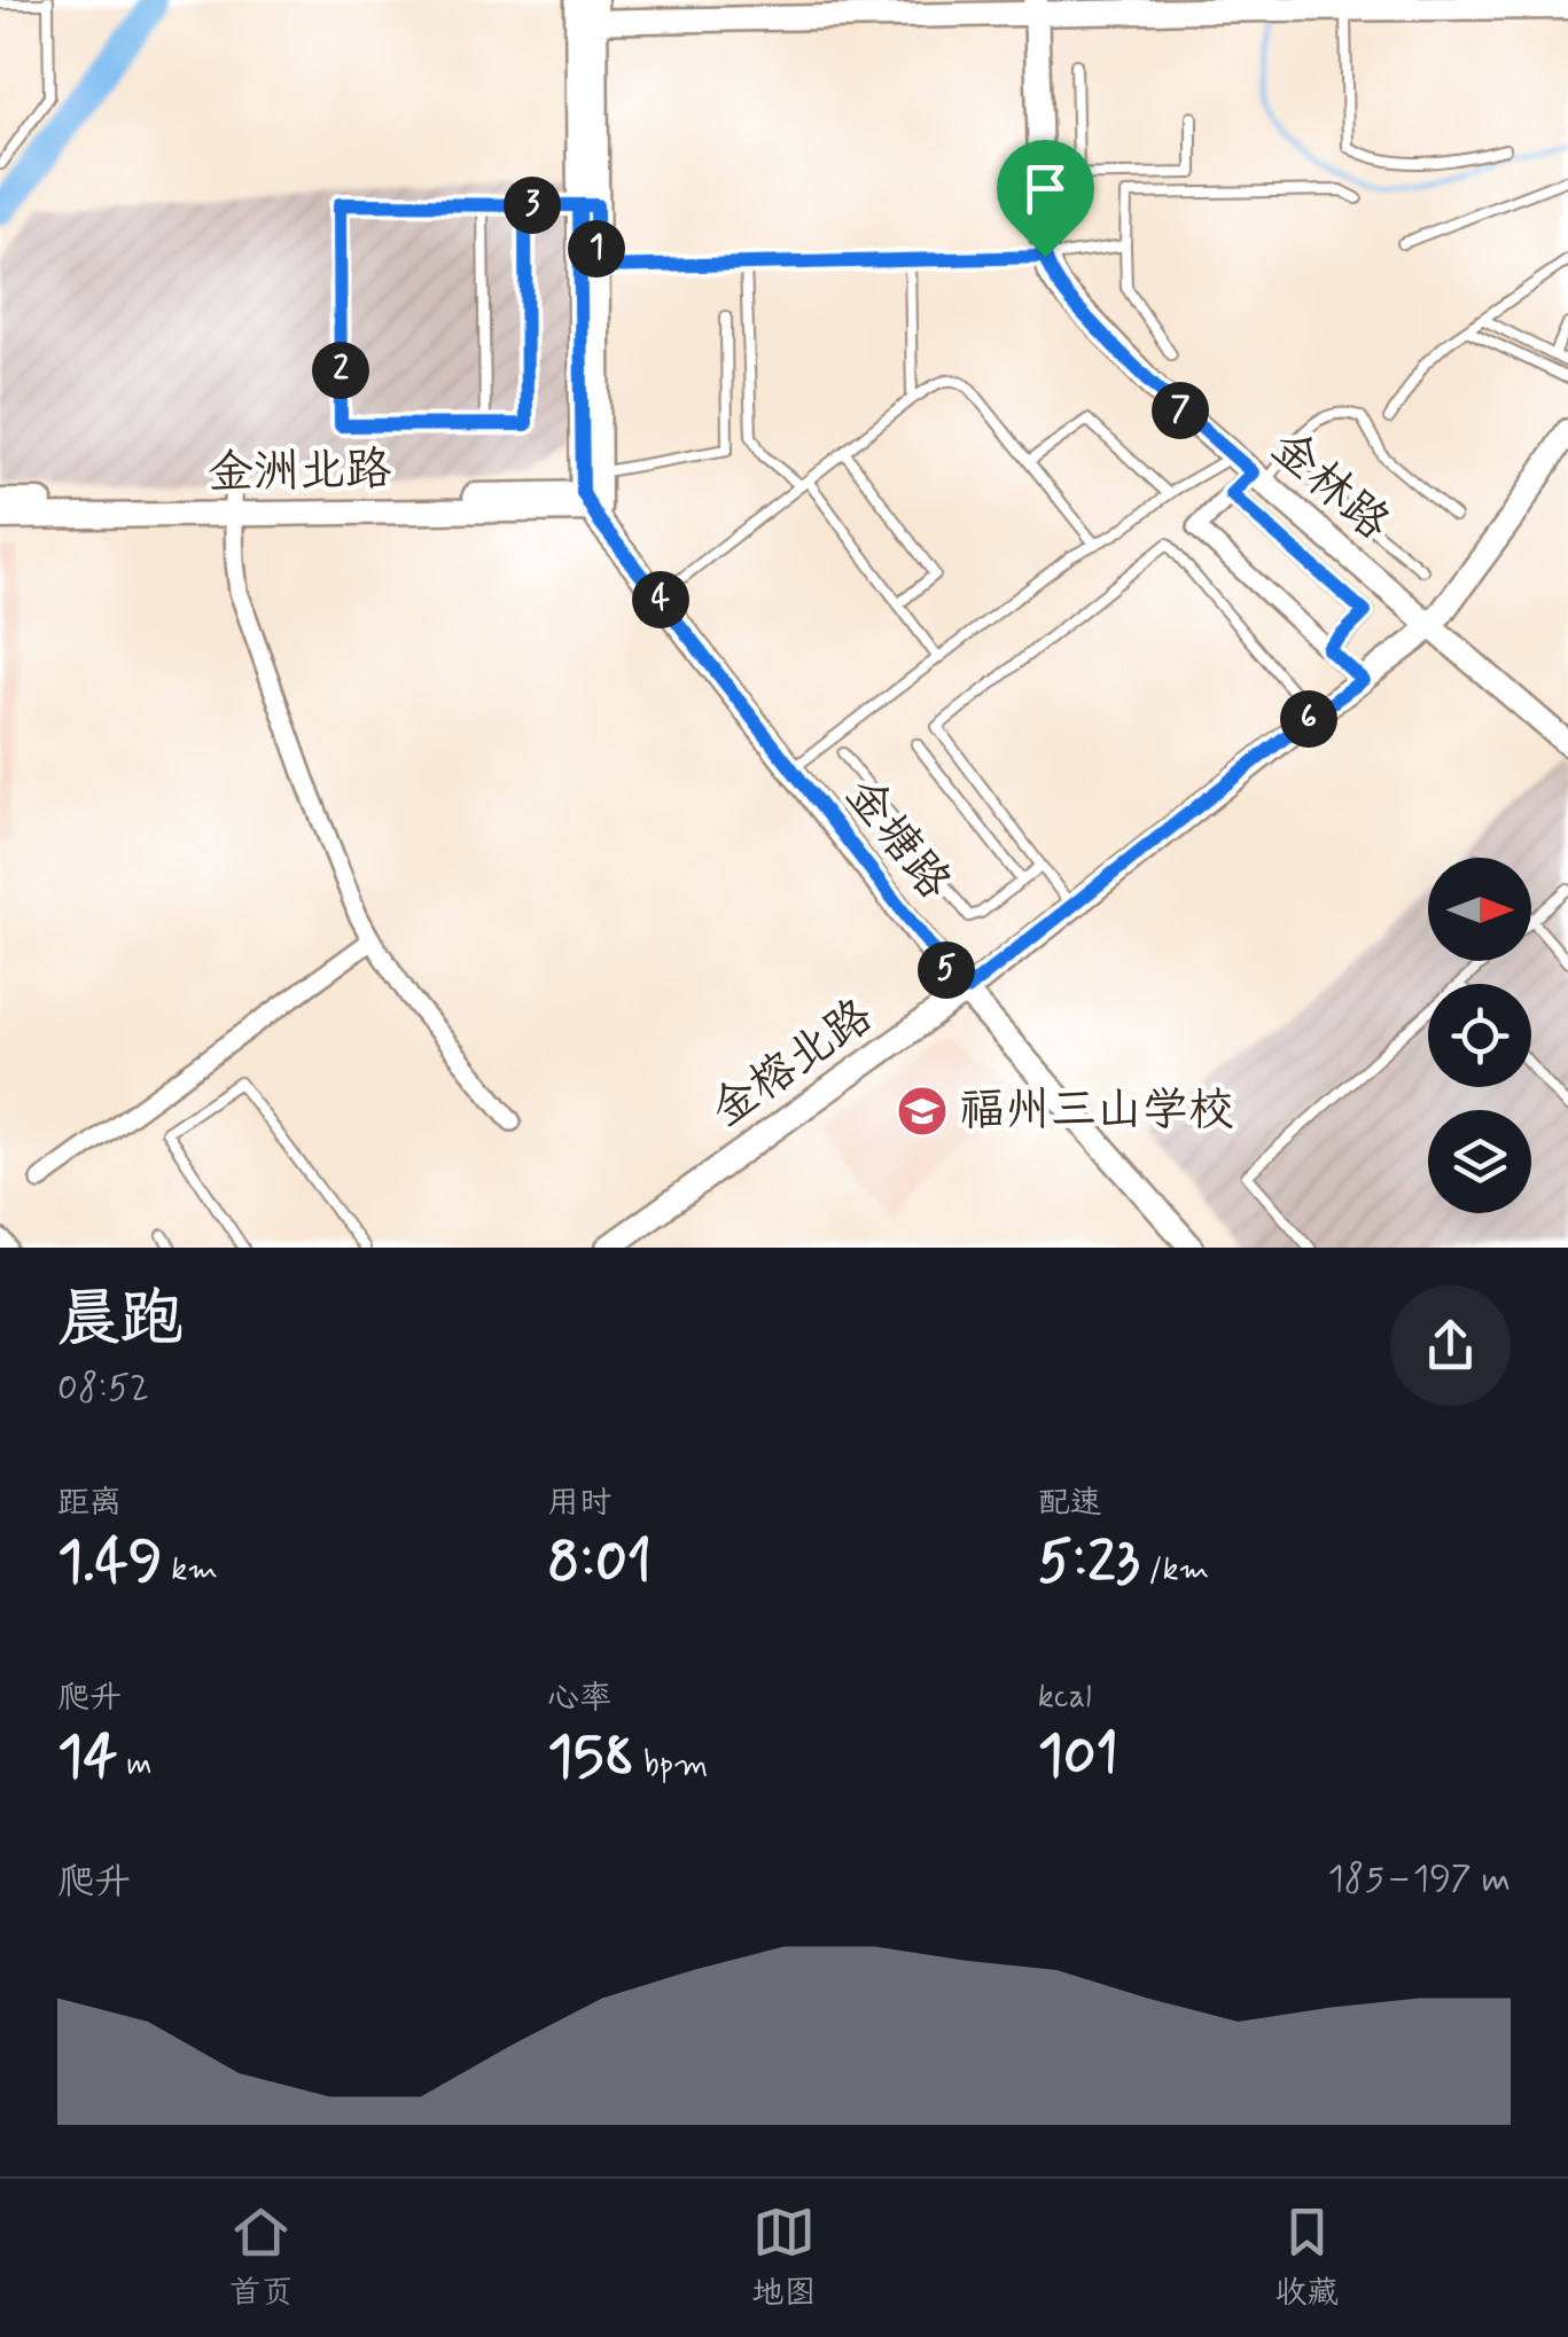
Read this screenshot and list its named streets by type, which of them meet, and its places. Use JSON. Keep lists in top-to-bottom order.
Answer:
{
  "streets": {
    "street": [
      "金洲北路",
      "金林路",
      "金塘路",
      "金榕北路"
    ]
  },
  "crossings": [
    ["金洲北路", "金塘路"],
    ["金林路", "金榕北路"],
    ["金塘路", "金榕北路"]
  ],
  "places": {
    "school or university": ["福州三山学校"]
  },
  "north": "right",
  "page": {
    "pins": [
      "3",
      "1",
      "2",
      "7",
      "4",
      "6",
      "5"
    ],
    "heading": ["晨跑", "08:52"],
    "stats": [
      ["距离", "1.49 km"],
      ["用时", "8:01"],
      ["配速", "5:23 /km"],
      ["爬升", "14 m"],
      ["心率", "158 bpm"],
      ["kcal", "101"]
    ],
    "chart": ["爬升", "185–197 m"],
    "tabs": ["首页", "地图", "收藏"]
  }
}
